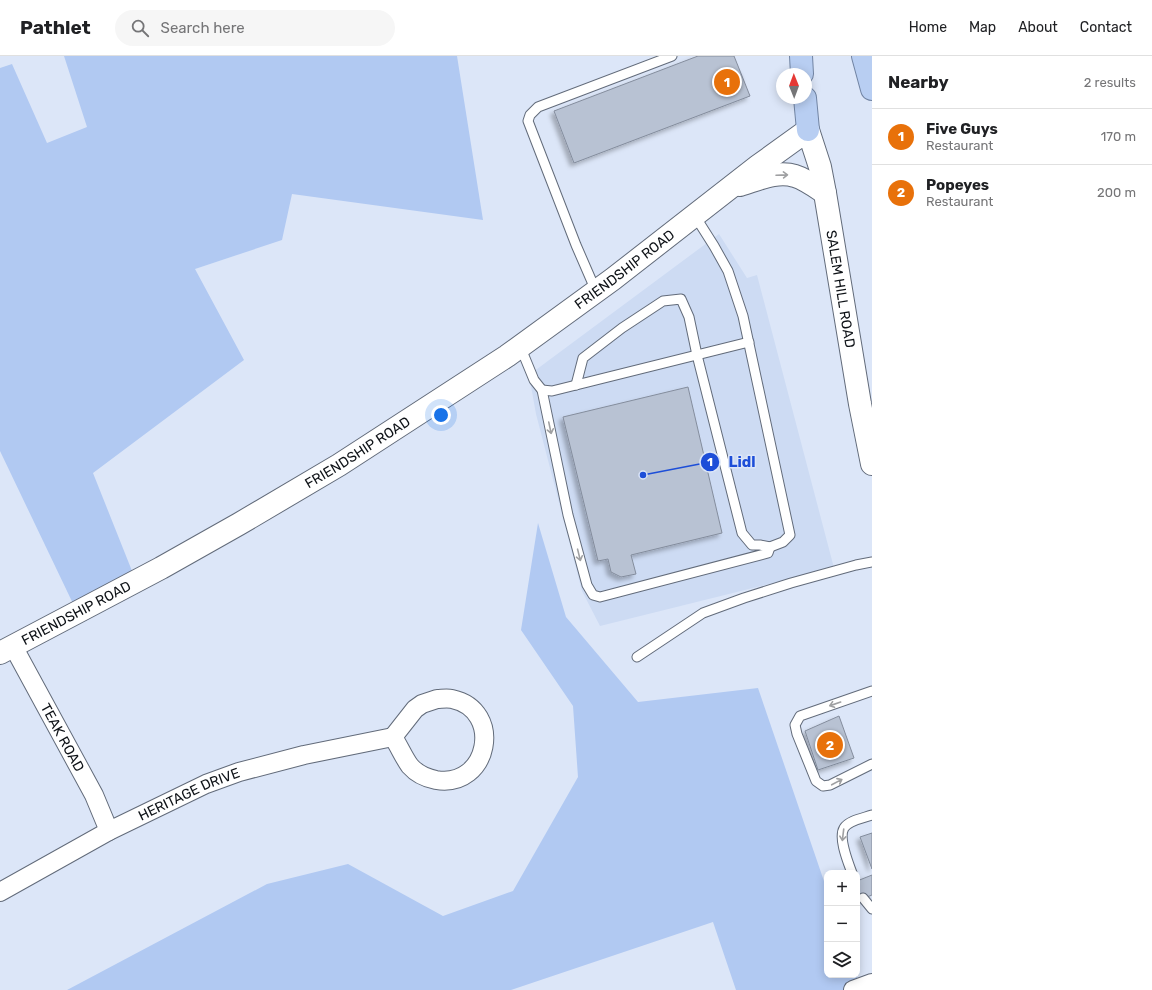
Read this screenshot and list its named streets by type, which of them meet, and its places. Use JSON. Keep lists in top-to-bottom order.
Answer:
{
  "streets": {
    "street": [
      "FRIENDSHIP ROAD",
      "SALEM HILL ROAD",
      "TEAK ROAD",
      "HERITAGE DRIVE"
    ]
  },
  "crossings": [
    ["FRIENDSHIP ROAD", "SALEM HILL ROAD"],
    ["FRIENDSHIP ROAD", "TEAK ROAD"],
    ["TEAK ROAD", "HERITAGE DRIVE"]
  ],
  "places": ["Lidl"],
  "north": "top",
  "page": {
    "header": "Pathlet",
    "search": "Search here",
    "nav": [
      "Home",
      "Map",
      "About",
      "Contact"
    ],
    "heading": ["Nearby", "2 results"],
    "pins": ["1", "2"],
    "list": [
      {
        "mark": "1",
        "name": "Five Guys",
        "note": "Restaurant",
        "value": "170 m"
      },
      {
        "mark": "2",
        "name": "Popeyes",
        "note": "Restaurant",
        "value": "200 m"
      }
    ],
    "map_buttons": ["+", "−"]
  }
}
